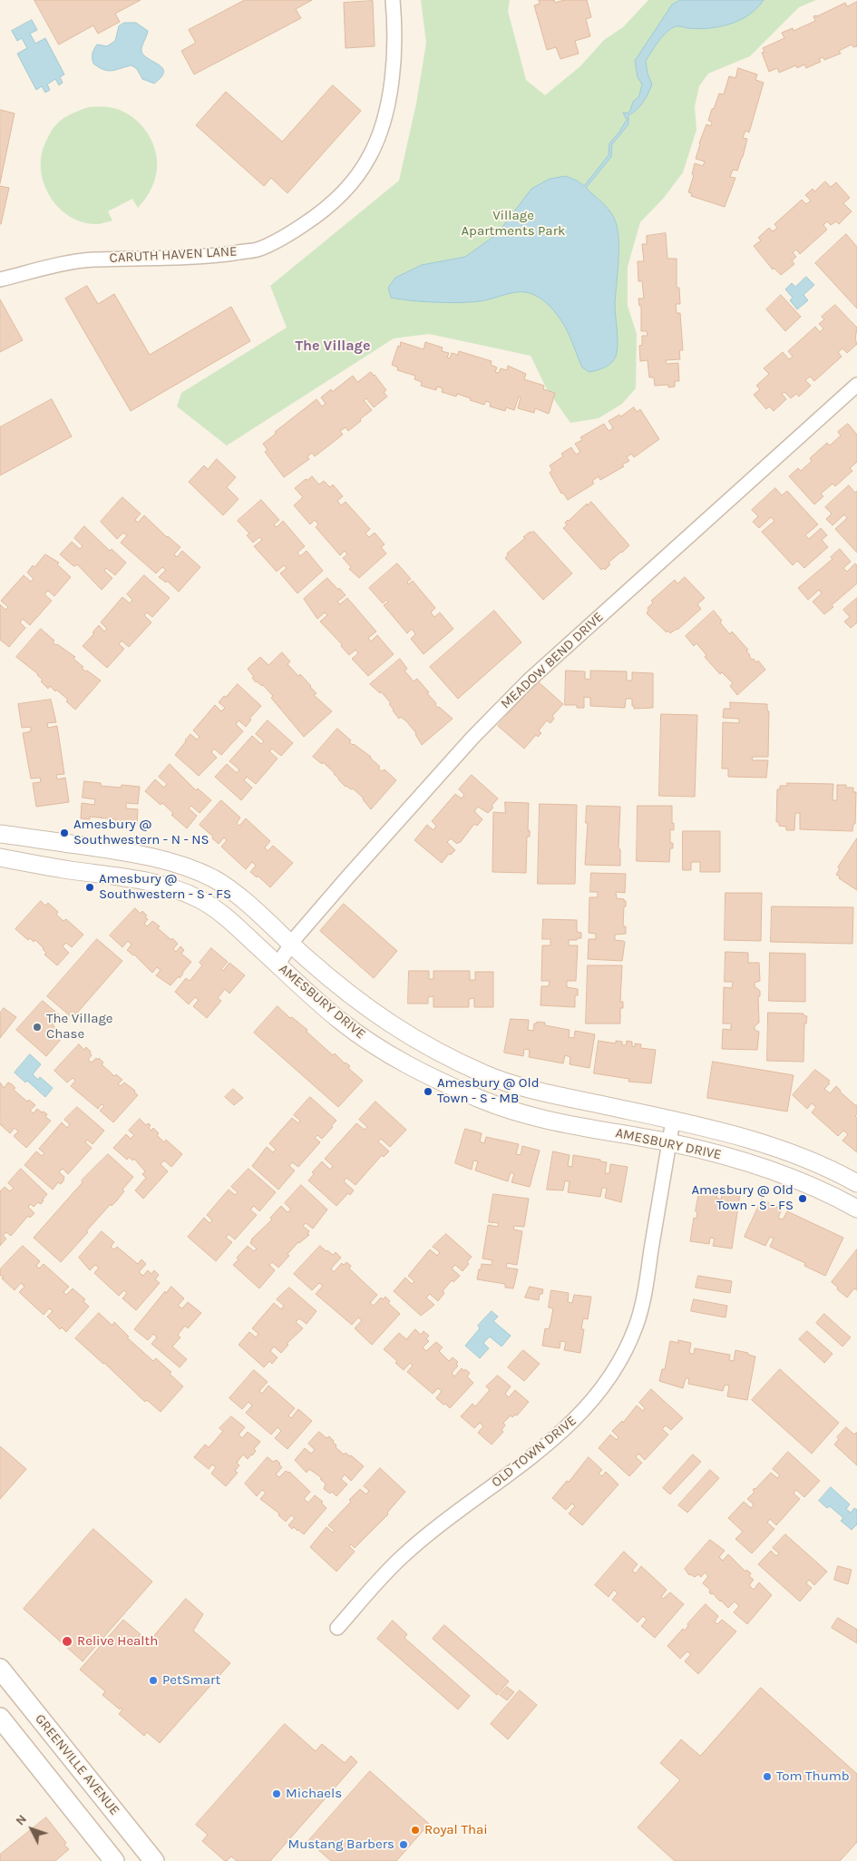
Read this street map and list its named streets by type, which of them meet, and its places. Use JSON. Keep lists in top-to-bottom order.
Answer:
{
  "streets": {
    "main road": ["GREENVILLE AVENUE"],
    "street": [
      "CARUTH HAVEN LANE",
      "MEADOW BEND DRIVE",
      "AMESBURY DRIVE",
      "OLD TOWN DRIVE"
    ]
  },
  "crossings": [
    ["MEADOW BEND DRIVE", "AMESBURY DRIVE"],
    ["AMESBURY DRIVE", "OLD TOWN DRIVE"]
  ],
  "districts": ["The Village"],
  "parks": ["Village Apartments Park"],
  "places": [
    "Amesbury @ Southwestern - N - NS",
    "Amesbury @ Southwestern - S - FS",
    "The Village Chase",
    "Amesbury @ Old Town - S - MB",
    "Amesbury @ Old Town - S - FS",
    "Relive Health",
    "PetSmart",
    "Tom Thumb",
    "Michaels",
    "Royal Thai",
    "Mustang Barbers"
  ],
  "north": "top left"
}
